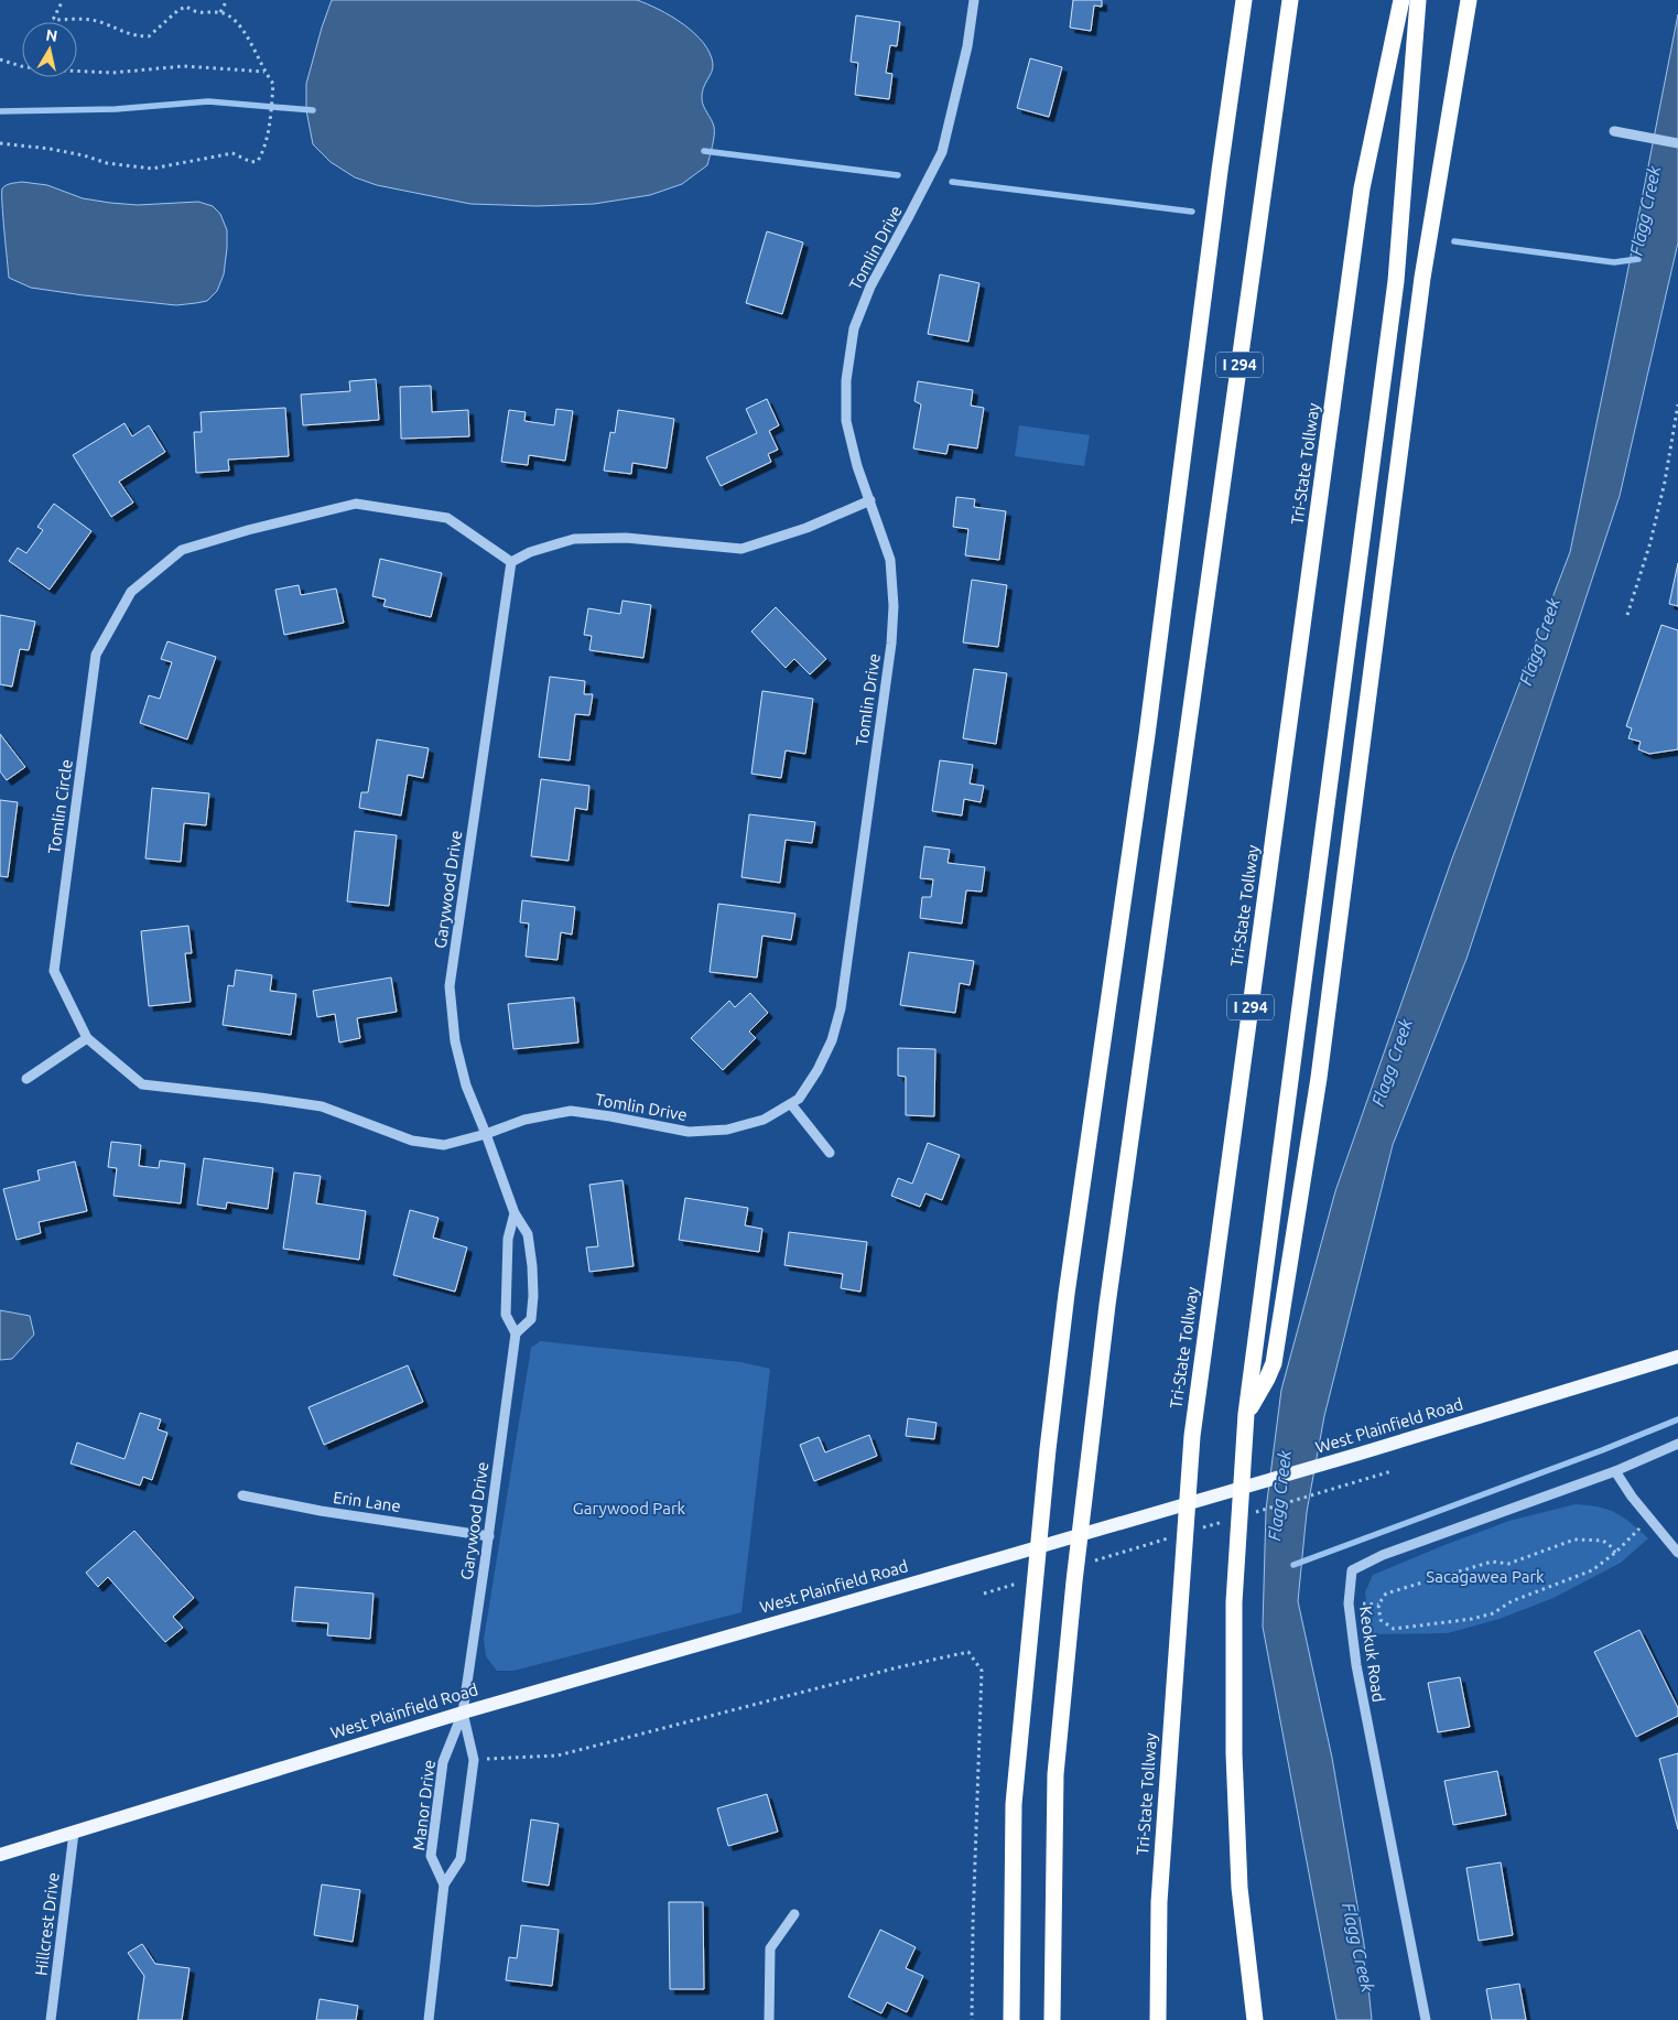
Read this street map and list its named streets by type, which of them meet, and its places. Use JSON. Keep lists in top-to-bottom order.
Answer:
{
  "streets": {
    "highway": ["I 294", "Tri-State Tollway"],
    "main road": ["West Plainfield Road"],
    "street": [
      "Tomlin Drive",
      "Tomlin Circle",
      "Garywood Drive",
      "Erin Lane",
      "Keokuk Road",
      "Manor Drive",
      "Hillcrest Drive"
    ]
  },
  "crossings": [
    ["Tomlin Drive", "Tomlin Circle"],
    ["Tomlin Drive", "Garywood Drive"],
    ["Tomlin Circle", "Garywood Drive"],
    ["Garywood Drive", "West Plainfield Road"],
    ["Garywood Drive", "Erin Lane"],
    ["Garywood Drive", "Manor Drive"],
    ["West Plainfield Road", "Manor Drive"],
    ["West Plainfield Road", "Hillcrest Drive"]
  ],
  "water": ["Flagg Creek"],
  "parks": ["Garywood Park", "Sacagawea Park"],
  "north": "top"
}
